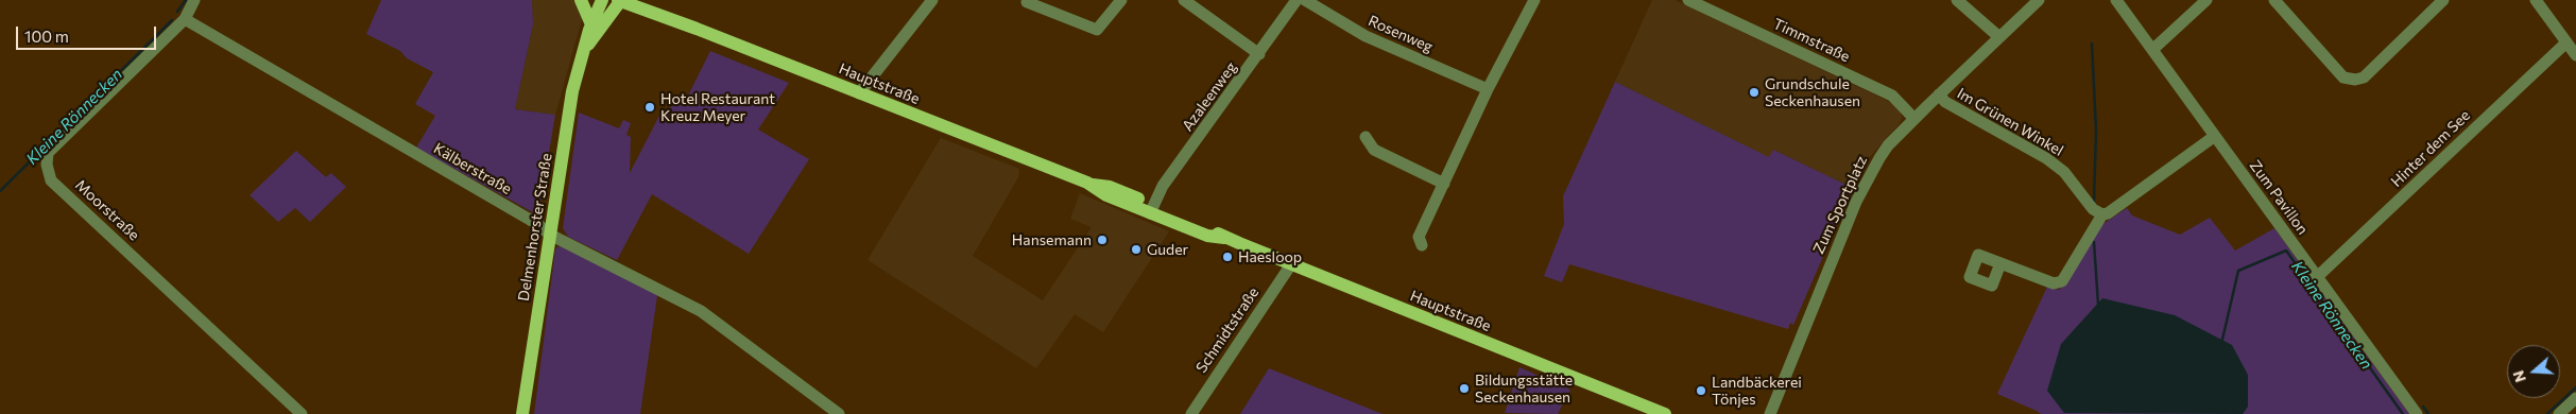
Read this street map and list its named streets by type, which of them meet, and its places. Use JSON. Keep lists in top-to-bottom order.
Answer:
{
  "streets": {
    "main road": ["Hauptstraße", "Delmenhorster Straße"],
    "street": [
      "Rosenweg",
      "Timmstraße",
      "Azaleenweg",
      "Im Grünen Winkel",
      "Hinter dem See",
      "Kälberstraße",
      "Zum Pavillon",
      "Zum Sportplatz",
      "Moorstraße",
      "Schmidtstraße"
    ]
  },
  "crossings": [
    ["Timmstraße", "Zum Sportplatz"],
    ["Hauptstraße", "Azaleenweg"],
    ["Hauptstraße", "Delmenhorster Straße"],
    ["Hauptstraße", "Schmidtstraße"],
    ["Im Grünen Winkel", "Zum Sportplatz"],
    ["Hinter dem See", "Zum Pavillon"],
    ["Kälberstraße", "Moorstraße"],
    ["Kälberstraße", "Delmenhorster Straße"]
  ],
  "water": ["Kleine Rönnecken"],
  "places": [
    "Grundschule Seckenhausen",
    "Hotel Restaurant Kreuz Meyer",
    "Hansemann",
    "Guder",
    "Haesloop",
    "Bildungsstätte Seckenhausen",
    "Landbäckerei Tönjes"
  ],
  "scale_bar": "100 m",
  "north": "left"
}
